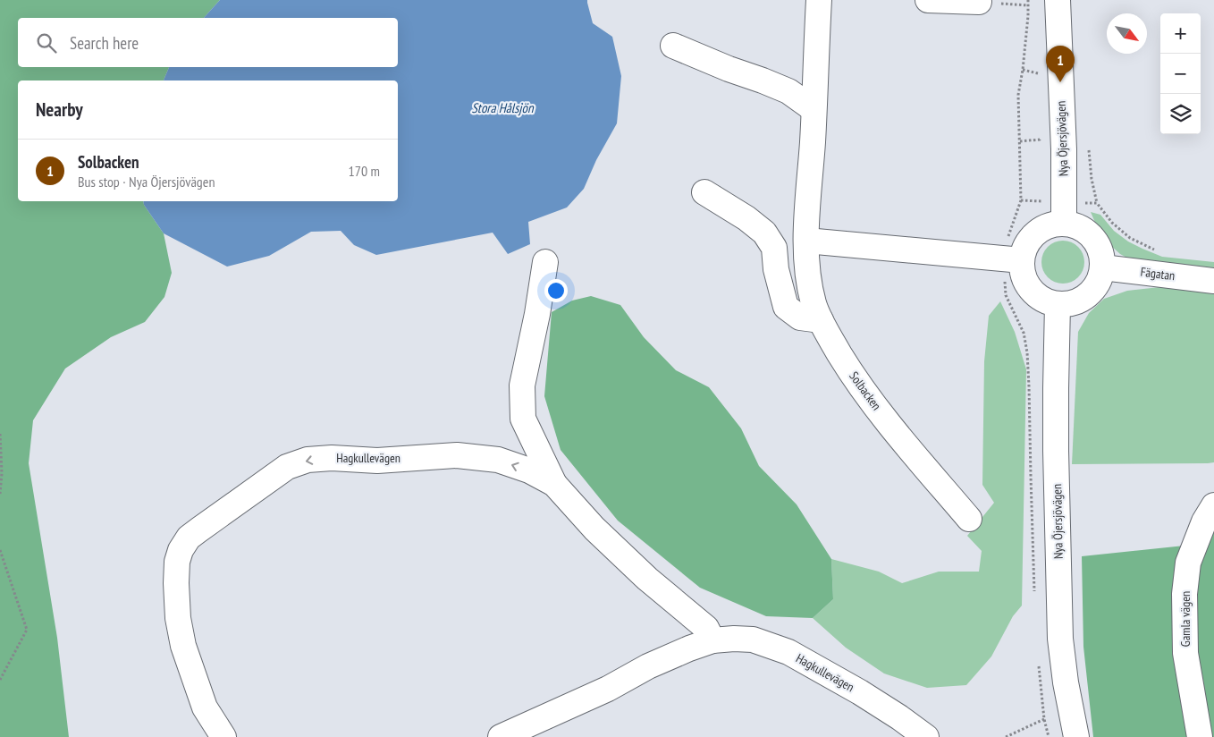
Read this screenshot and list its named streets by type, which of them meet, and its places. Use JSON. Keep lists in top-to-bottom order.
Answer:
{
  "streets": {
    "street": [
      "Nya Öjersjövägen",
      "Fägatan",
      "Solbacken",
      "Hagkullevägen",
      "Gamla vägen"
    ]
  },
  "crossings": [
    ["Nya Öjersjövägen", "Fägatan"]
  ],
  "water": ["Stora Hålsjön"],
  "north": "bottom right",
  "page": {
    "map_buttons": ["+", "−"],
    "search": "Search here",
    "pins": "1",
    "heading": "Nearby",
    "list": [
      {
        "mark": "1",
        "name": "Solbacken",
        "note": "Bus stop · Nya Öjersjövägen",
        "value": "170 m"
      }
    ]
  }
}
